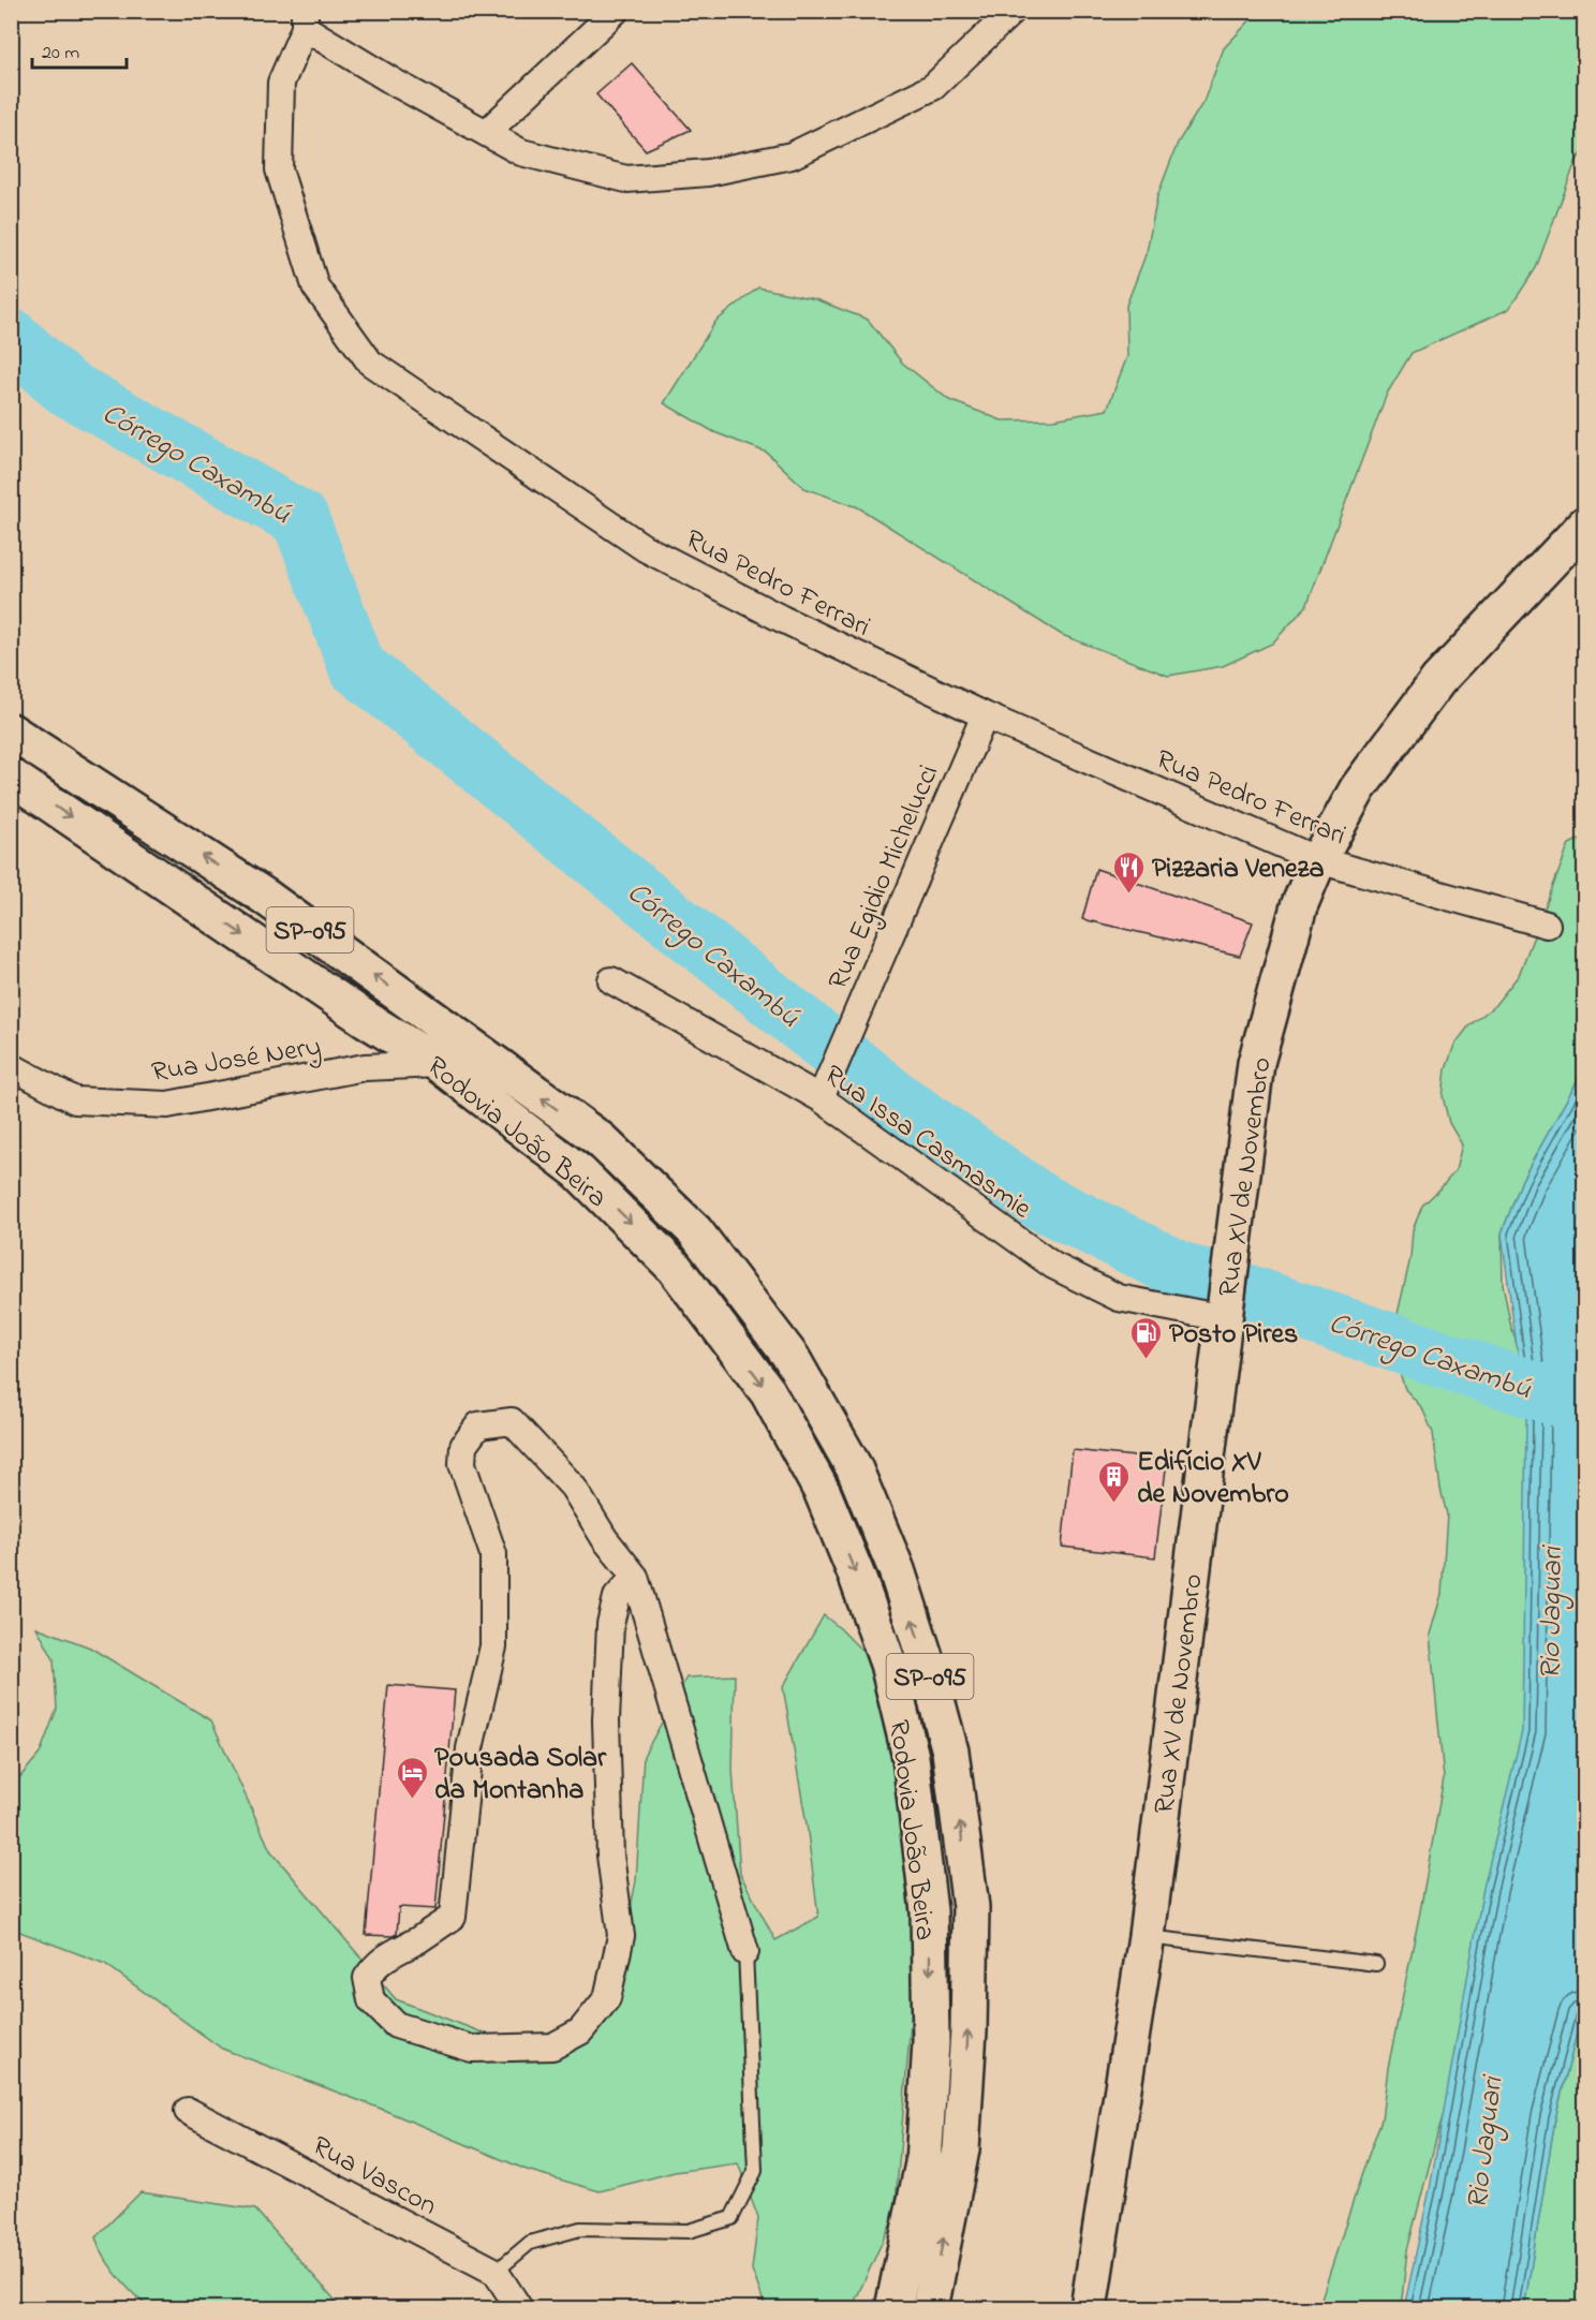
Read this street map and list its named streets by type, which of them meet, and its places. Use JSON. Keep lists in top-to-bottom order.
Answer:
{
  "streets": {
    "main road": ["SP-095", "Rodovia João Beira", "Rua XV de Novembro"],
    "street": [
      "Rua Pedro Ferrari",
      "Rua Egidio Michelucci",
      "Rua José Nery",
      "Rua Issa Casmasmie",
      "Rua Vascon"
    ]
  },
  "crossings": [
    ["Rua Pedro Ferrari", "Rua Egidio Michelucci"],
    ["Rua Pedro Ferrari", "Rua XV de Novembro"],
    ["Rua Egidio Michelucci", "Rua Issa Casmasmie"],
    ["Rua José Nery", "Rodovia João Beira"],
    ["Rua Issa Casmasmie", "Rua XV de Novembro"]
  ],
  "water": ["Córrego Caxambú", "Rio Jaguari"],
  "places": {
    "restaurant": ["Pizzaria Veneza"],
    "fuel station": ["Posto Pires"],
    "building": ["Edifício XV de Novembro"],
    "hotel": ["Pousada Solar da Montanha"]
  },
  "scale_bar": "20 m"
}
